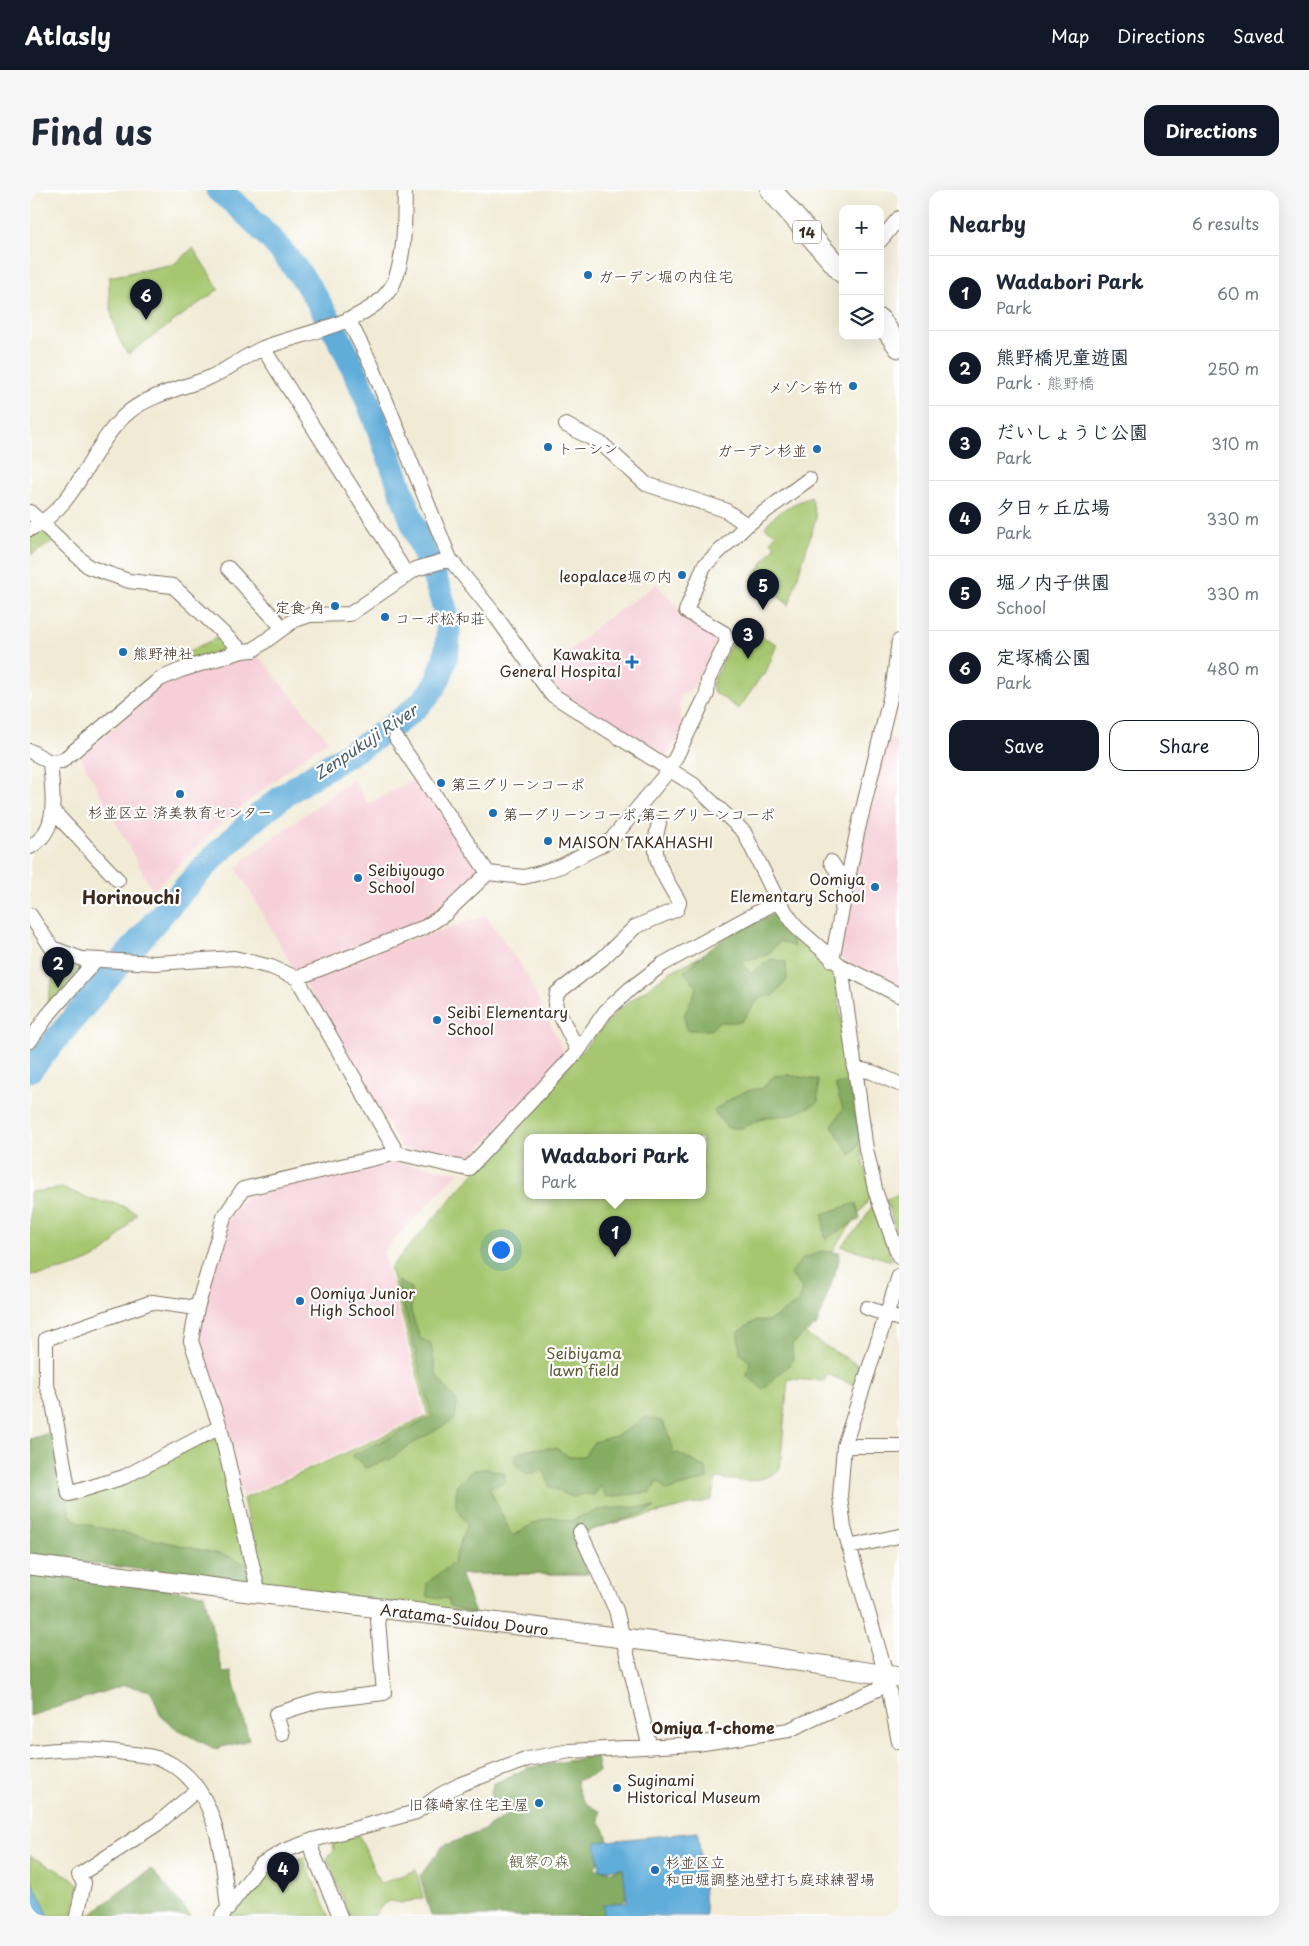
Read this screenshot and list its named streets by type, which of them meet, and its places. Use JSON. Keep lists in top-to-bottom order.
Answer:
{
  "streets": {
    "main road": ["14", "Aratama-Suidou Douro"]
  },
  "districts": ["Horinouchi", "Omiya 1-chome"],
  "water": ["Zenpukuji River"],
  "parks": ["Seibiyama lawn field", "観察の森"],
  "places": {
    "other": [
      "ガーデン堀の内住宅",
      "メゾン若竹",
      "トーシン",
      "ガーデン杉並",
      "leopalace堀の内",
      "定食 角",
      "コーポ松和荘",
      "熊野神社",
      "第三グリーンコーポ",
      "杉並区立 済美教育センター",
      "第一グリーンコーポ,第二グリーンコーポ",
      "MAISON TAKAHASHI",
      "Seibiyougo School",
      "Oomiya Elementary School",
      "Seibi Elementary School",
      "Oomiya Junior High School",
      "Suginami Historical Museum",
      "旧篠崎家住宅主屋",
      "杉並区立 和田堀調整池壁打ち庭球練習場"
    ],
    "health": ["Kawakita General Hospital"]
  },
  "page": {
    "header": "Atlasly",
    "nav": ["Map", "Directions", "Saved"],
    "title": "Find us",
    "buttons": [
      "Directions",
      ["Save", "Share"]
    ],
    "heading": ["Nearby", "6 results"],
    "map_buttons": ["+", "−"],
    "list": [
      {
        "mark": "1",
        "name": "Wadabori Park",
        "note": "Park",
        "value": "60 m"
      },
      {
        "mark": "2",
        "name": "熊野橋児童遊園",
        "note": "Park · 熊野橋",
        "value": "250 m"
      },
      {
        "mark": "3",
        "name": "だいしょうじ公園",
        "note": "Park",
        "value": "310 m"
      },
      {
        "mark": "4",
        "name": "夕日ヶ丘広場",
        "note": "Park",
        "value": "330 m"
      },
      {
        "mark": "5",
        "name": "堀ノ内子供園",
        "note": "School",
        "value": "330 m"
      },
      {
        "mark": "6",
        "name": "定塚橋公園",
        "note": "Park",
        "value": "480 m"
      }
    ],
    "pins": [
      "6",
      "5",
      "3",
      "2",
      "1",
      "4"
    ],
    "popup": ["Wadabori Park", "Park"]
  }
}
